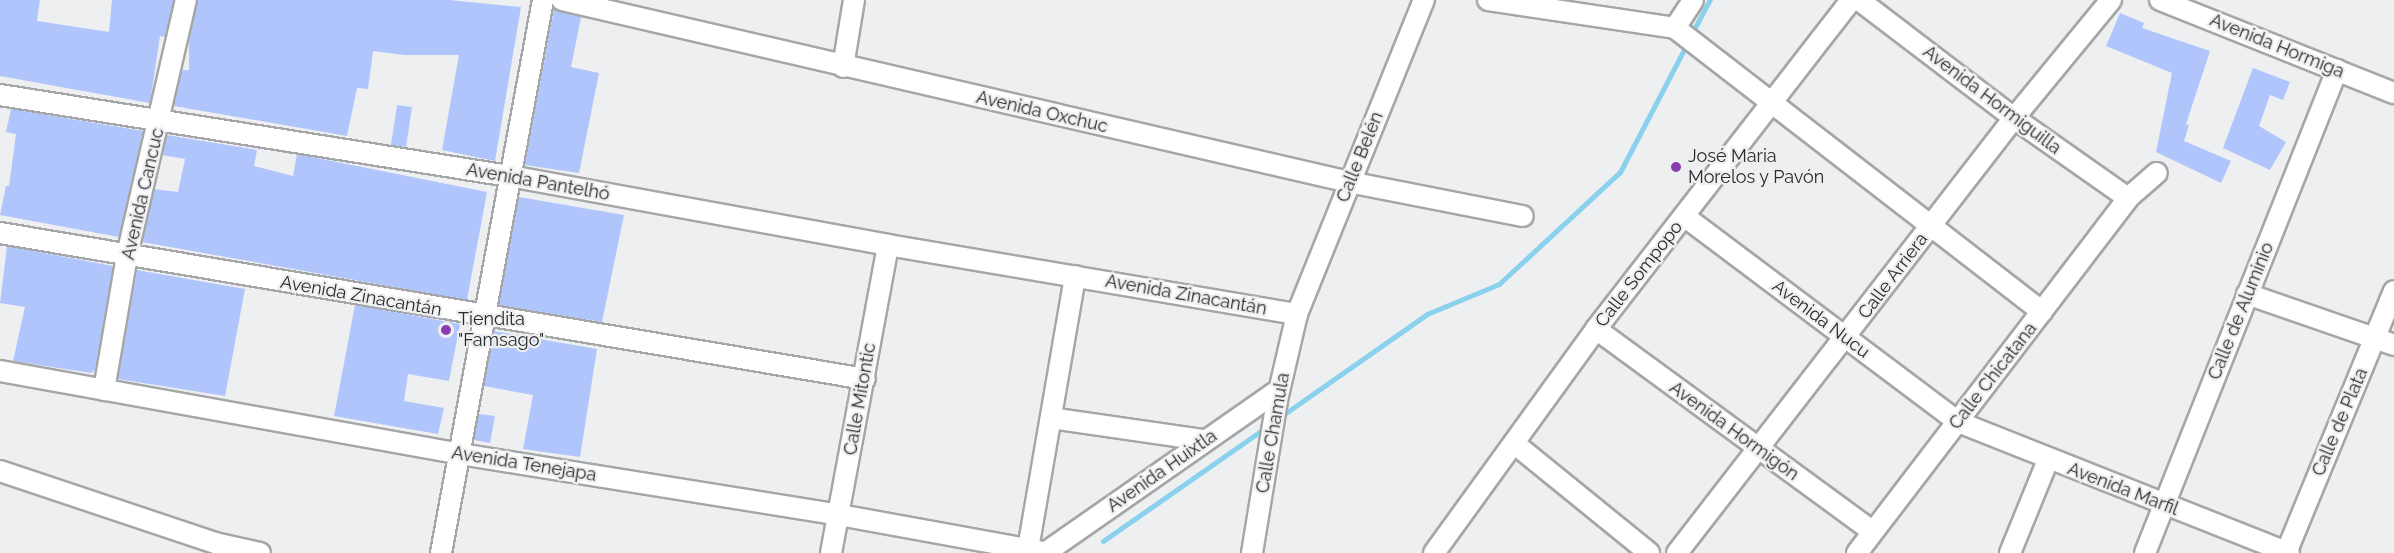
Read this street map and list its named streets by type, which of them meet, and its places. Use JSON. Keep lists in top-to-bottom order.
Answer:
{
  "streets": {
    "street": [
      "Avenida Hormiga",
      "Avenida Hormiguilla",
      "Avenida Oxchuc",
      "Calle Belén",
      "Avenida Pantelhó",
      "Avenida Cancuc",
      "Calle Sompopo",
      "Calle Arriera",
      "Avenida Zinacantán",
      "Calle de Aluminio",
      "Avenida Nucu",
      "Calle Chicatana",
      "Calle Mitontic",
      "Calle de Plata",
      "Avenida Hormigón",
      "Calle Chamula",
      "Avenida Tenejapa",
      "Avenida Huixtla",
      "Avenida Marfil"
    ]
  },
  "crossings": [
    ["Avenida Hormiga", "Calle de Aluminio"],
    ["Avenida Hormiguilla", "Calle Arriera"],
    ["Avenida Hormiguilla", "Calle Chicatana"],
    ["Avenida Oxchuc", "Calle Belén"],
    ["Calle Belén", "Avenida Zinacantán"],
    ["Calle Belén", "Calle Chamula"],
    ["Avenida Pantelhó", "Avenida Cancuc"],
    ["Avenida Pantelhó", "Avenida Zinacantán"],
    ["Avenida Pantelhó", "Calle Mitontic"],
    ["Avenida Cancuc", "Avenida Zinacantán"],
    ["Avenida Cancuc", "Avenida Tenejapa"],
    ["Calle Sompopo", "Avenida Nucu"],
    ["Calle Sompopo", "Avenida Hormigón"],
    ["Calle Arriera", "Avenida Nucu"],
    ["Calle Arriera", "Avenida Hormigón"],
    ["Avenida Zinacantán", "Calle Mitontic"],
    ["Avenida Zinacantán", "Calle Chamula"],
    ["Calle de Aluminio", "Avenida Marfil"],
    ["Avenida Nucu", "Calle Chicatana"],
    ["Avenida Nucu", "Avenida Marfil"],
    ["Calle Chicatana", "Avenida Hormigón"],
    ["Calle Chicatana", "Avenida Marfil"],
    ["Calle Mitontic", "Avenida Tenejapa"],
    ["Calle de Plata", "Avenida Marfil"],
    ["Calle Chamula", "Avenida Huixtla"],
    ["Avenida Tenejapa", "Avenida Huixtla"]
  ],
  "places": ["José Maria Morelos y Pavón", "Tiendita \"Famsago\""]
}
